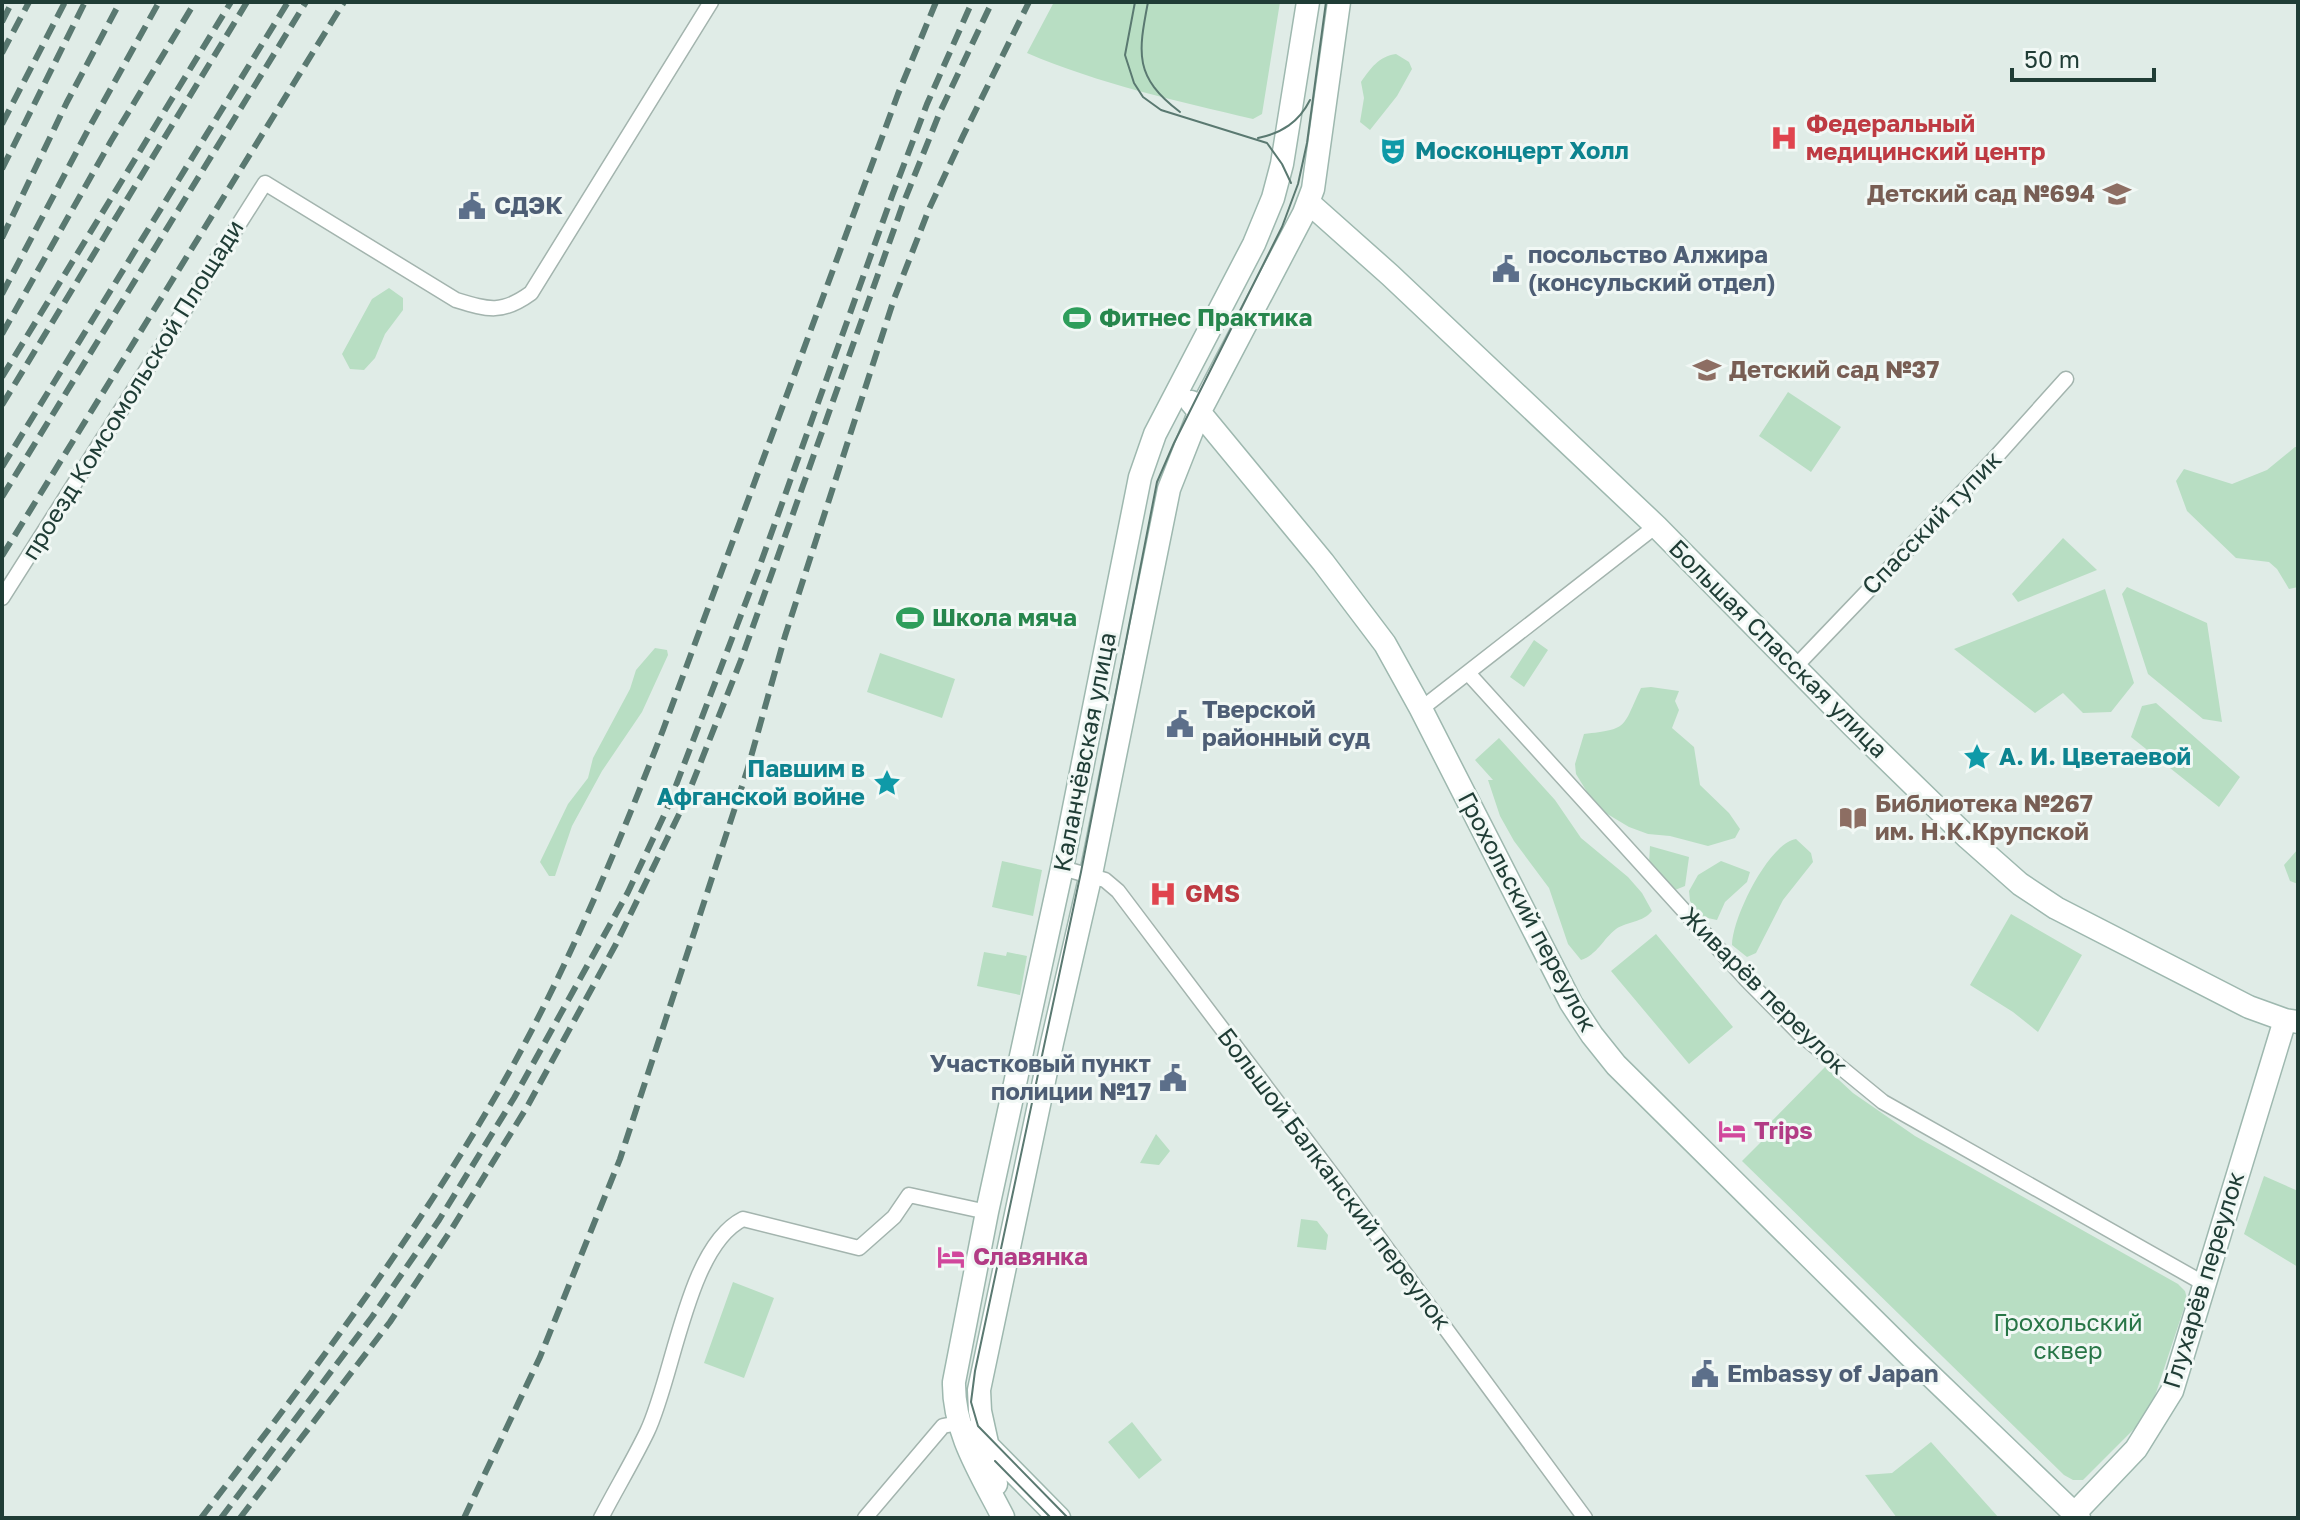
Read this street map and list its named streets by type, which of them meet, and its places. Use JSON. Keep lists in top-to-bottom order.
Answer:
{
  "streets": {
    "street": [
      "проезд Комсомольской Площади",
      "Спасский тупик",
      "Большая Спасская улица",
      "Каланчёвская улица",
      "Грохольский переулок",
      "Живарёв переулок",
      "Большой Балканский переулок",
      "Глухарёв переулок"
    ]
  },
  "crossings": [
    ["Спасский тупик", "Большая Спасская улица"],
    ["Большая Спасская улица", "Каланчёвская улица"],
    ["Большая Спасская улица", "Глухарёв переулок"],
    ["Каланчёвская улица", "Грохольский переулок"],
    ["Каланчёвская улица", "Большой Балканский переулок"],
    ["Грохольский переулок", "Глухарёв переулок"],
    ["Живарёв переулок", "Глухарёв переулок"]
  ],
  "parks": ["Грохольский сквер"],
  "places": {
    "hospital": ["Федеральный медицинский центр", "GMS"],
    "theatre": ["Москонцерт Холл"],
    "school or university": ["Детский сад №694", "Детский сад №37"],
    "public building": [
      "СДЭК",
      "посольство Алжира (консульский отдел)",
      "Тверской районный суд",
      "Участковый пункт полиции №17",
      "Embassy of Japan"
    ],
    "sports": ["Фитнес Практика", "Школа мяча"],
    "place": ["А. И. Цветаевой", "Павшим в Афганской войне"],
    "library": ["Библиотека №267 им. Н.К.Крупской"],
    "hotel": ["Trips", "Славянка"]
  },
  "scale_bar": "50 m"
}
